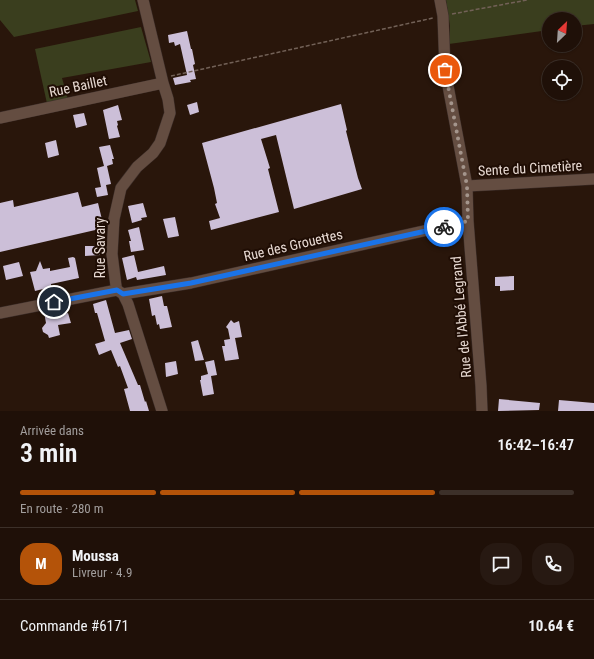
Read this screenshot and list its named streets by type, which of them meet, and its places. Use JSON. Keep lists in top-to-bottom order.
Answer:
{
  "streets": {
    "street": [
      "Rue Baillet",
      "Sente du Cimetière",
      "Rue des Grouettes",
      "Rue Savary",
      "Rue de l'Abbé Legrand"
    ]
  },
  "crossings": [
    ["Rue Baillet", "Rue Savary"],
    ["Sente du Cimetière", "Rue de l'Abbé Legrand"],
    ["Rue des Grouettes", "Rue Savary"],
    ["Rue des Grouettes", "Rue de l'Abbé Legrand"]
  ],
  "north": "top right",
  "page": {
    "heading": ["3 min", "Arrivée dans", "16:42–16:47"],
    "panel": [
      "Moussa",
      "Livreur · 4.9",
      "Commande #6171",
      "10.64 €"
    ],
    "bar": "En route · 280 m",
    "round": "M"
  }
}
